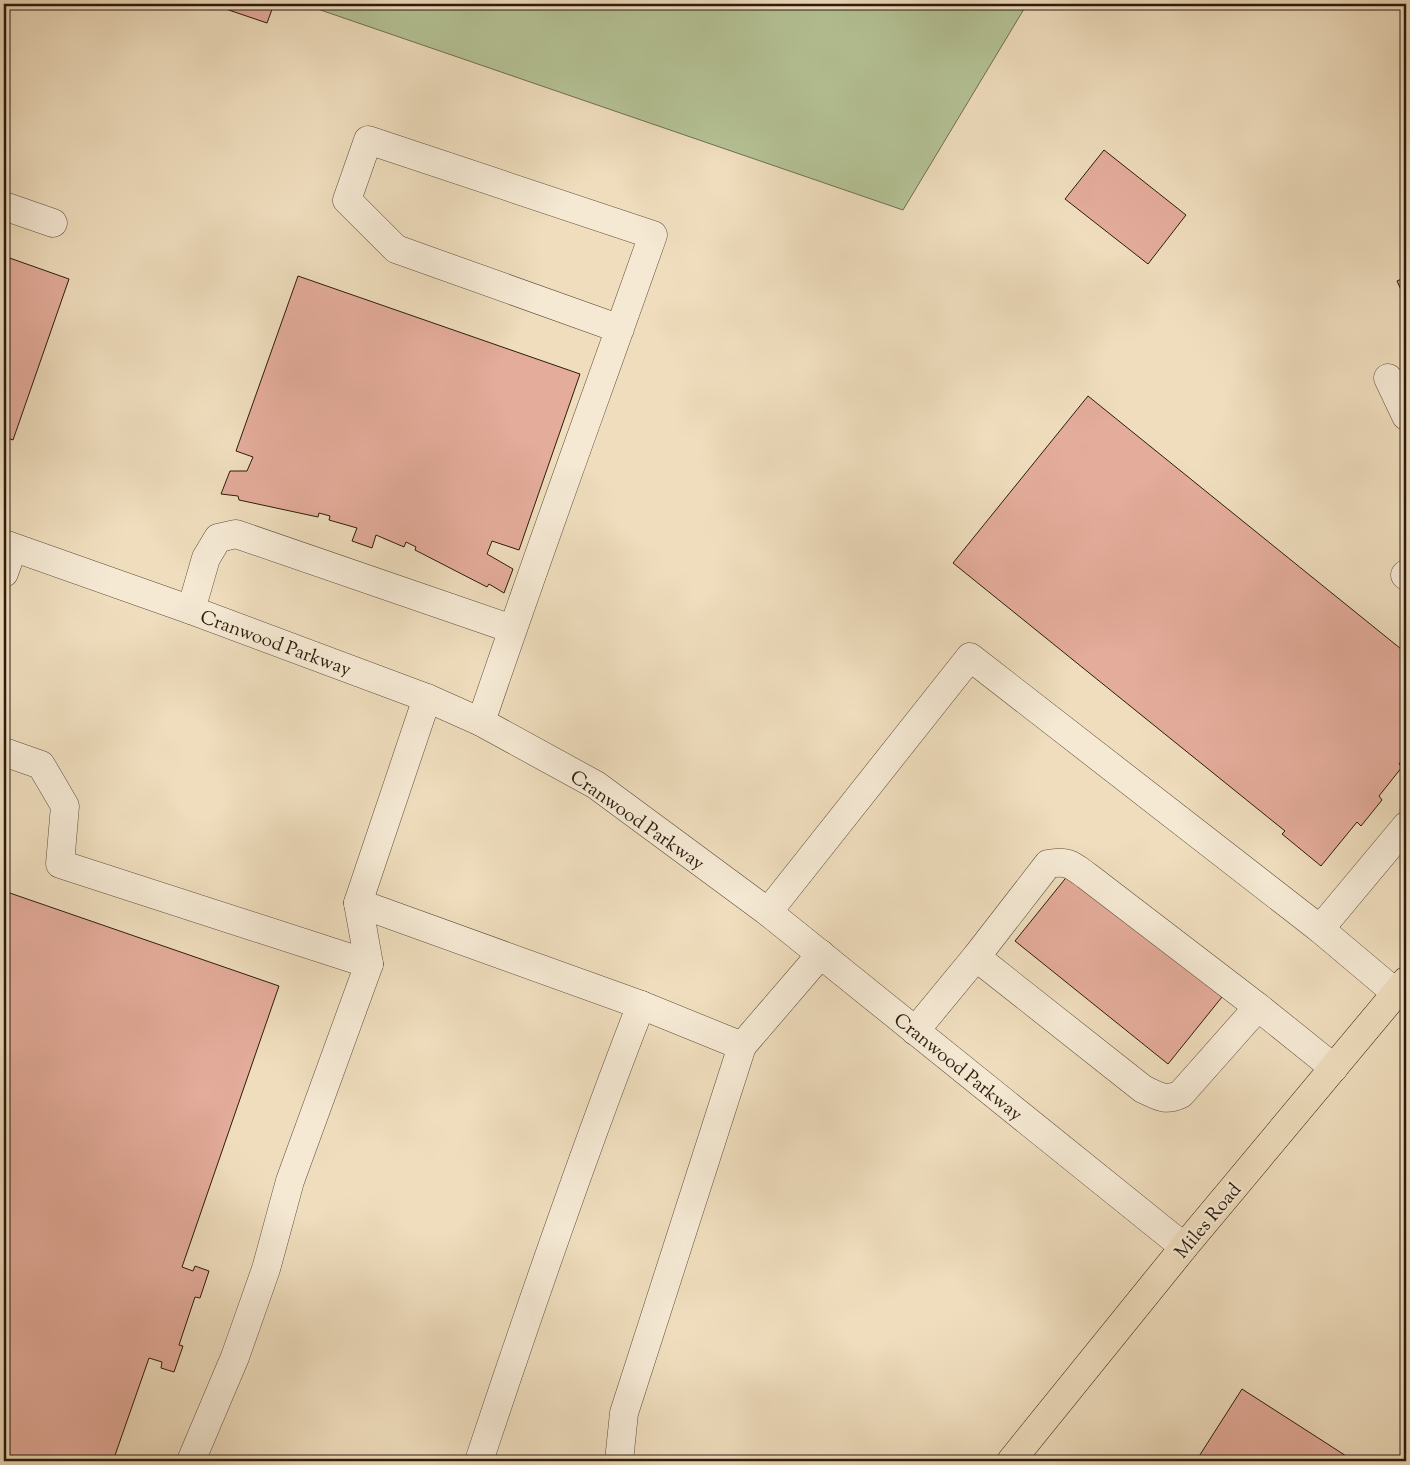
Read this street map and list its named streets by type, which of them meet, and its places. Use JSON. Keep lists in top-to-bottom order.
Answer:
{
  "streets": {
    "main road": ["Miles Road"],
    "street": ["Cranwood Parkway"]
  },
  "crossings": [
    ["Cranwood Parkway", "Miles Road"]
  ]
}
